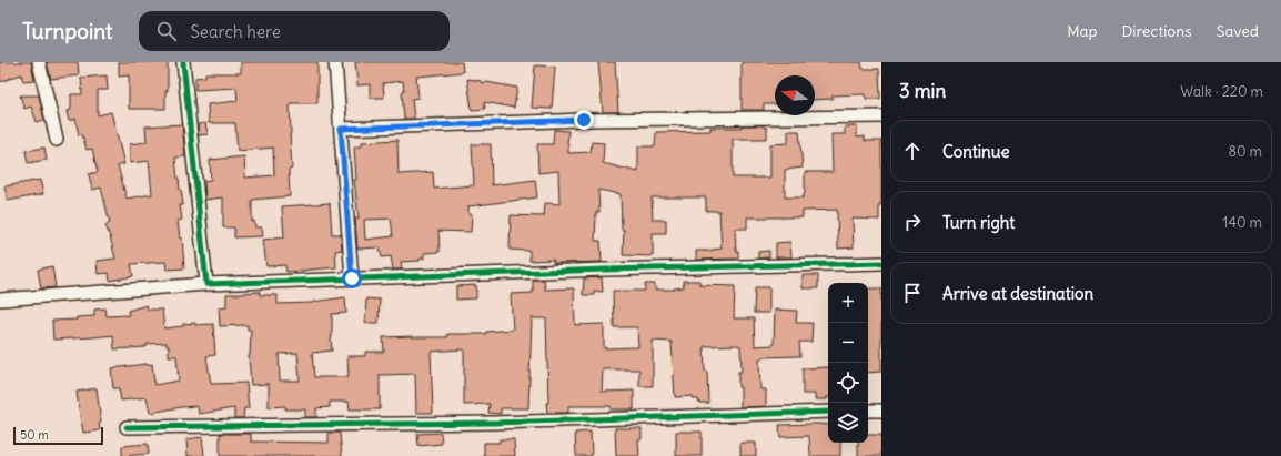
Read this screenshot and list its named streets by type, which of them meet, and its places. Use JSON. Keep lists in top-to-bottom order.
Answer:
{
  "scale_bar": "50 m",
  "north": "left",
  "page": {
    "header": "Turnpoint",
    "search": "Search here",
    "nav": ["Map", "Directions", "Saved"],
    "heading": ["3 min", "Walk · 220 m"],
    "list": [
      ["Continue", "80 m"],
      ["Turn right", "140 m"],
      "Arrive at destination"
    ],
    "map_buttons": ["+", "−"],
    "scale": "50 m"
  }
}
